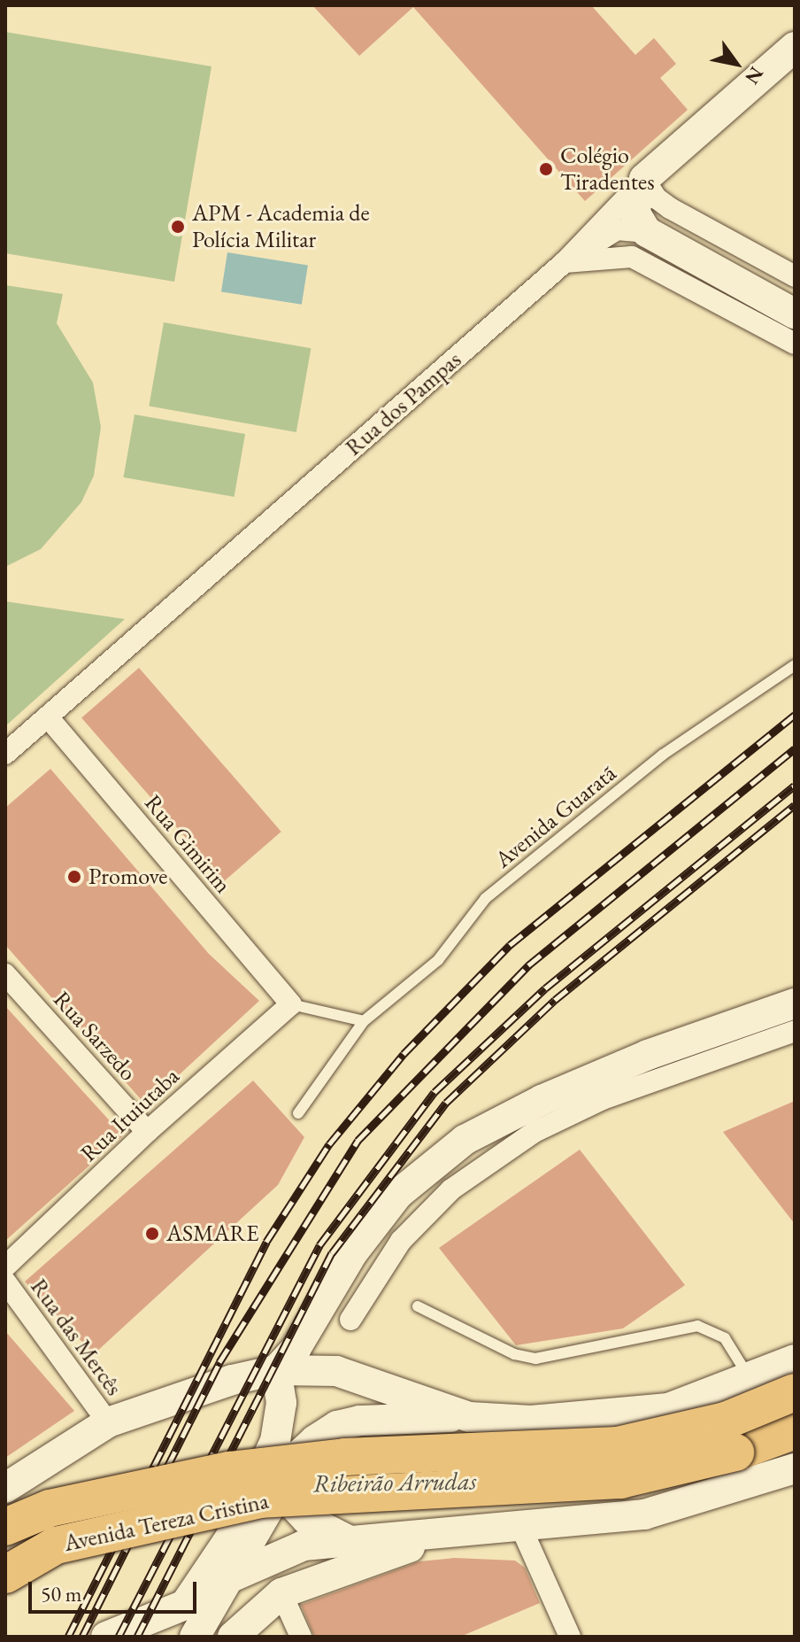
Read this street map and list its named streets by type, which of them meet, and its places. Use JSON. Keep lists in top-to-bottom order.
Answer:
{
  "streets": {
    "highway": ["Avenida Tereza Cristina"],
    "main road": ["Rua dos Pampas"],
    "street": [
      "Rua Gimirim",
      "Rua Sarzedo",
      "Rua Ituiutaba",
      "Rua das Mercês"
    ],
    "lane": ["Avenida Guaratã"]
  },
  "crossings": [
    ["Rua dos Pampas", "Rua Gimirim"],
    ["Rua Gimirim", "Rua Ituiutaba"],
    ["Rua Sarzedo", "Rua Ituiutaba"]
  ],
  "water": ["Ribeirão Arrudas"],
  "places": [
    "Colégio Tiradentes",
    "APM - Academia de Polícia Militar",
    "Promove",
    "ASMARE"
  ],
  "scale_bar": "50 m",
  "north": "bottom right"
}
